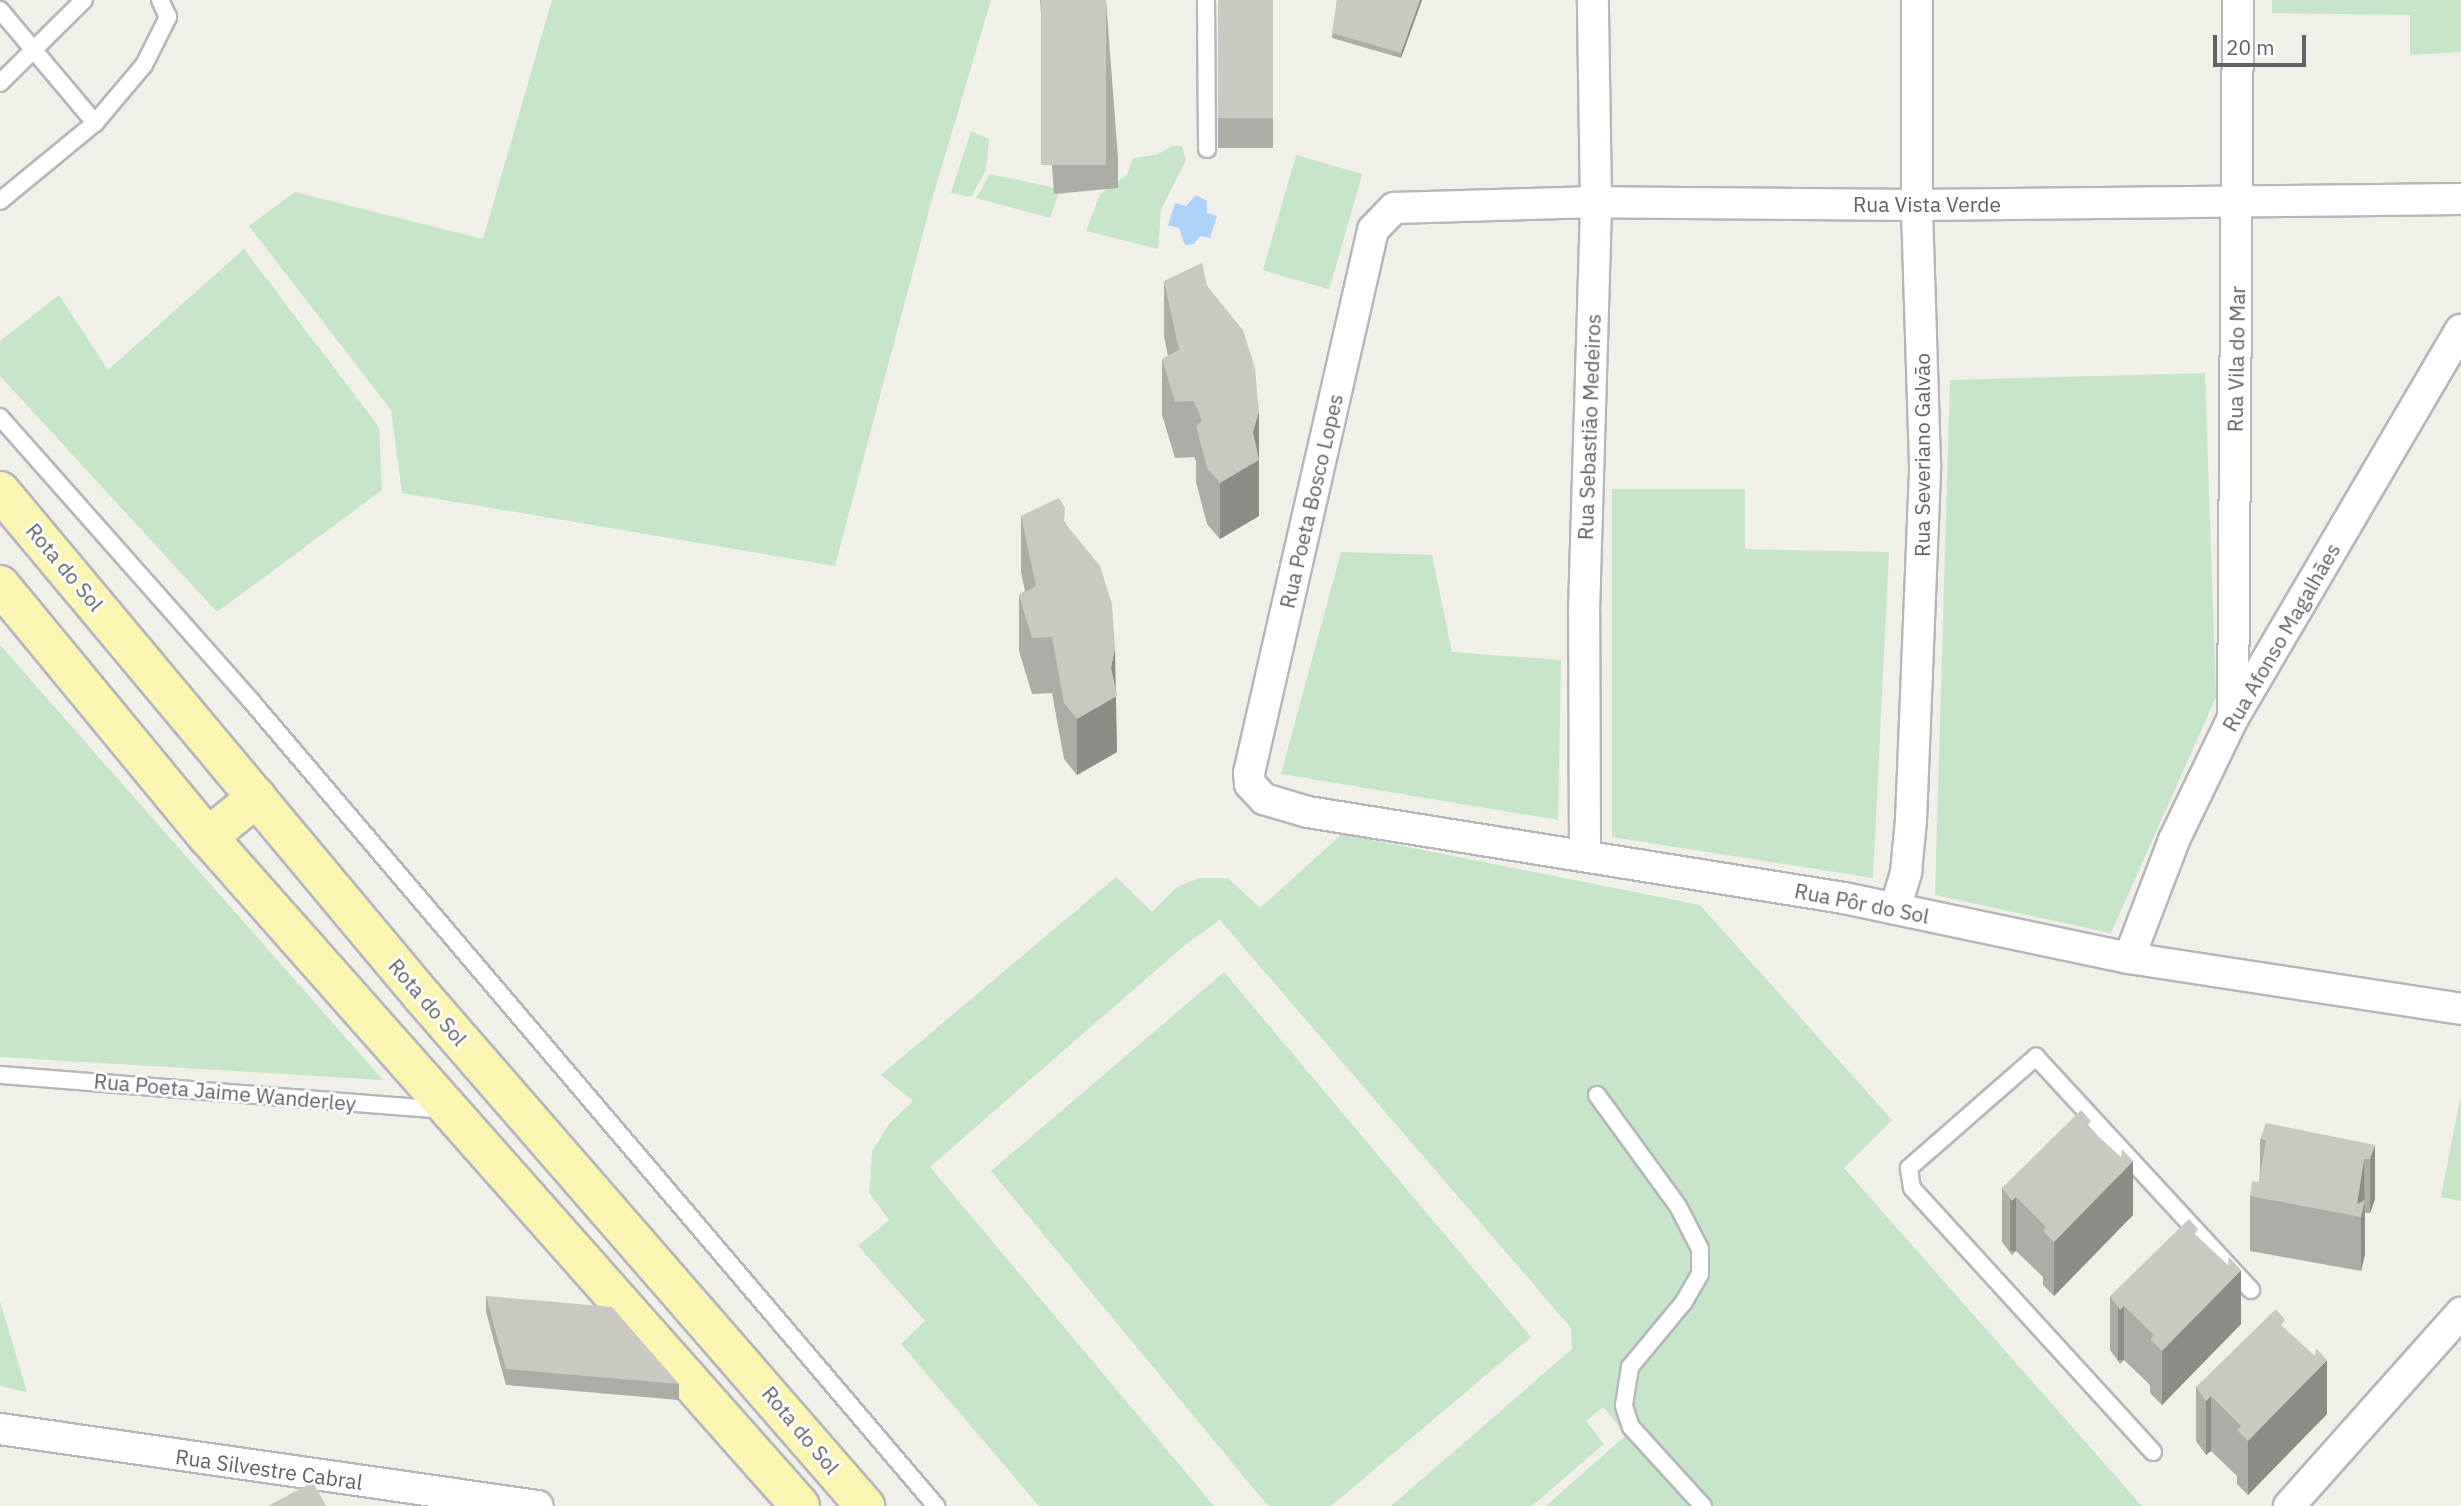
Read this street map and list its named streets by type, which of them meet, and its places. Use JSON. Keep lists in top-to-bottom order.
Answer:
{
  "streets": {
    "main road": ["Rota do Sol"],
    "street": [
      "Rua Vista Verde",
      "Rua Vila do Mar",
      "Rua Sebastião Medeiros",
      "Rua Severiano Galvão",
      "Rua Poeta Bosco Lopes",
      "Rua Afonso Magalhães",
      "Rua Pôr do Sol",
      "Rua Silvestre Cabral"
    ],
    "lane": ["Rua Poeta Jaime Wanderley"]
  },
  "crossings": [
    ["Rua Vista Verde", "Rua Vila do Mar"],
    ["Rua Vista Verde", "Rua Sebastião Medeiros"],
    ["Rua Vista Verde", "Rua Severiano Galvão"],
    ["Rua Vista Verde", "Rua Poeta Bosco Lopes"],
    ["Rua Vila do Mar", "Rua Afonso Magalhães"],
    ["Rua Sebastião Medeiros", "Rua Pôr do Sol"],
    ["Rua Severiano Galvão", "Rua Pôr do Sol"],
    ["Rua Poeta Bosco Lopes", "Rua Pôr do Sol"],
    ["Rua Afonso Magalhães", "Rua Pôr do Sol"]
  ],
  "scale_bar": "20 m"
}
